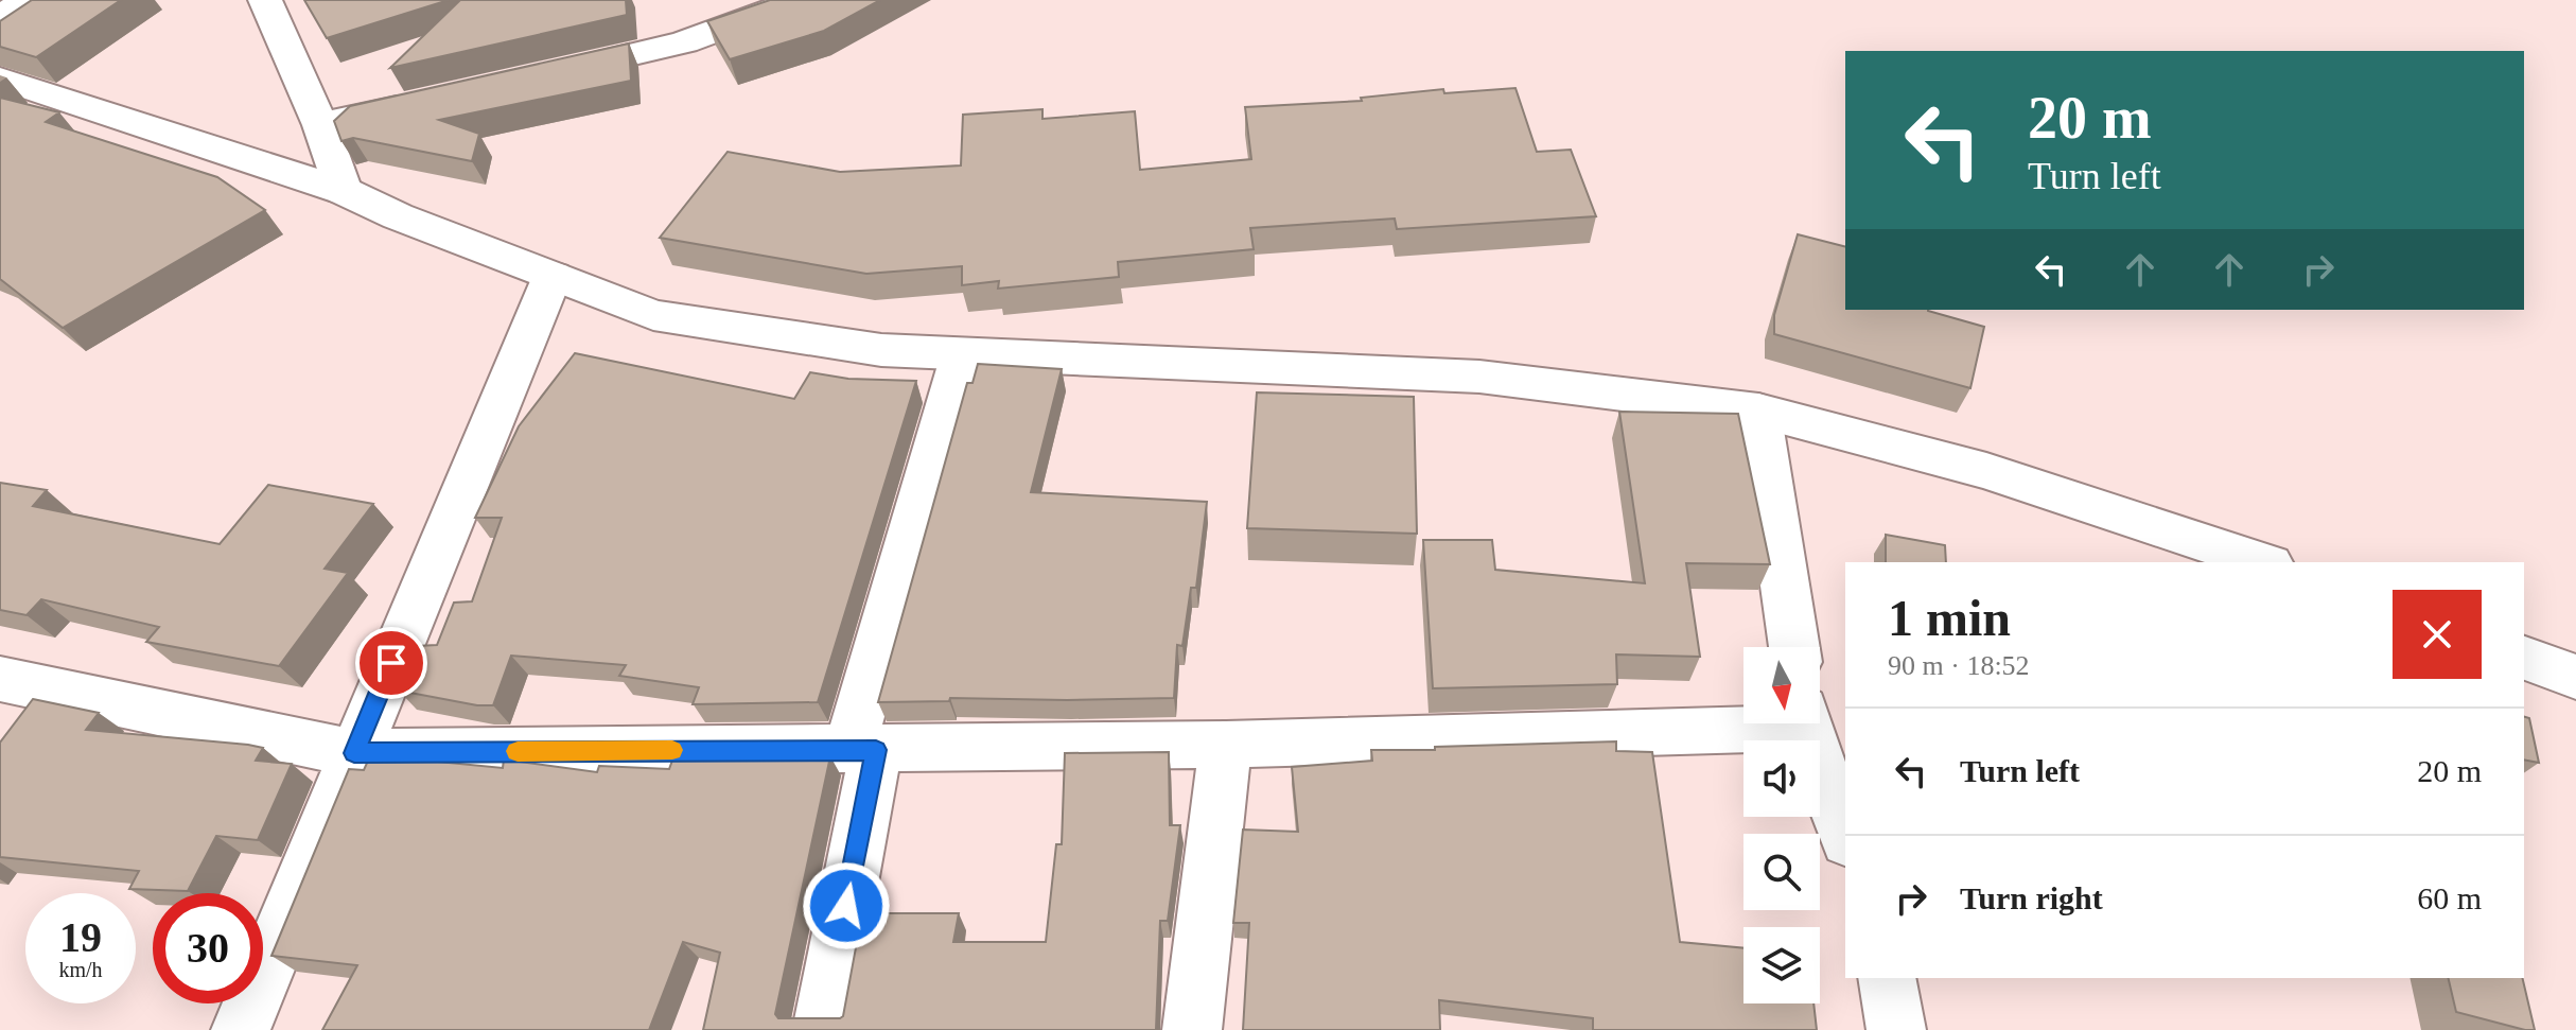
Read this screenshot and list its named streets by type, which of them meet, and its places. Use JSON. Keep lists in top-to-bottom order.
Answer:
{
  "north": "bottom",
  "page": {
    "turn": ["20 m", "Turn left"],
    "heading": ["1 min", "90 m · 18:52"],
    "list": [
      {
        "name": "Turn left",
        "value": "20 m"
      },
      {
        "name": "Turn right",
        "value": "60 m"
      }
    ],
    "speed": "19 km/h",
    "limit": "30"
  }
}
